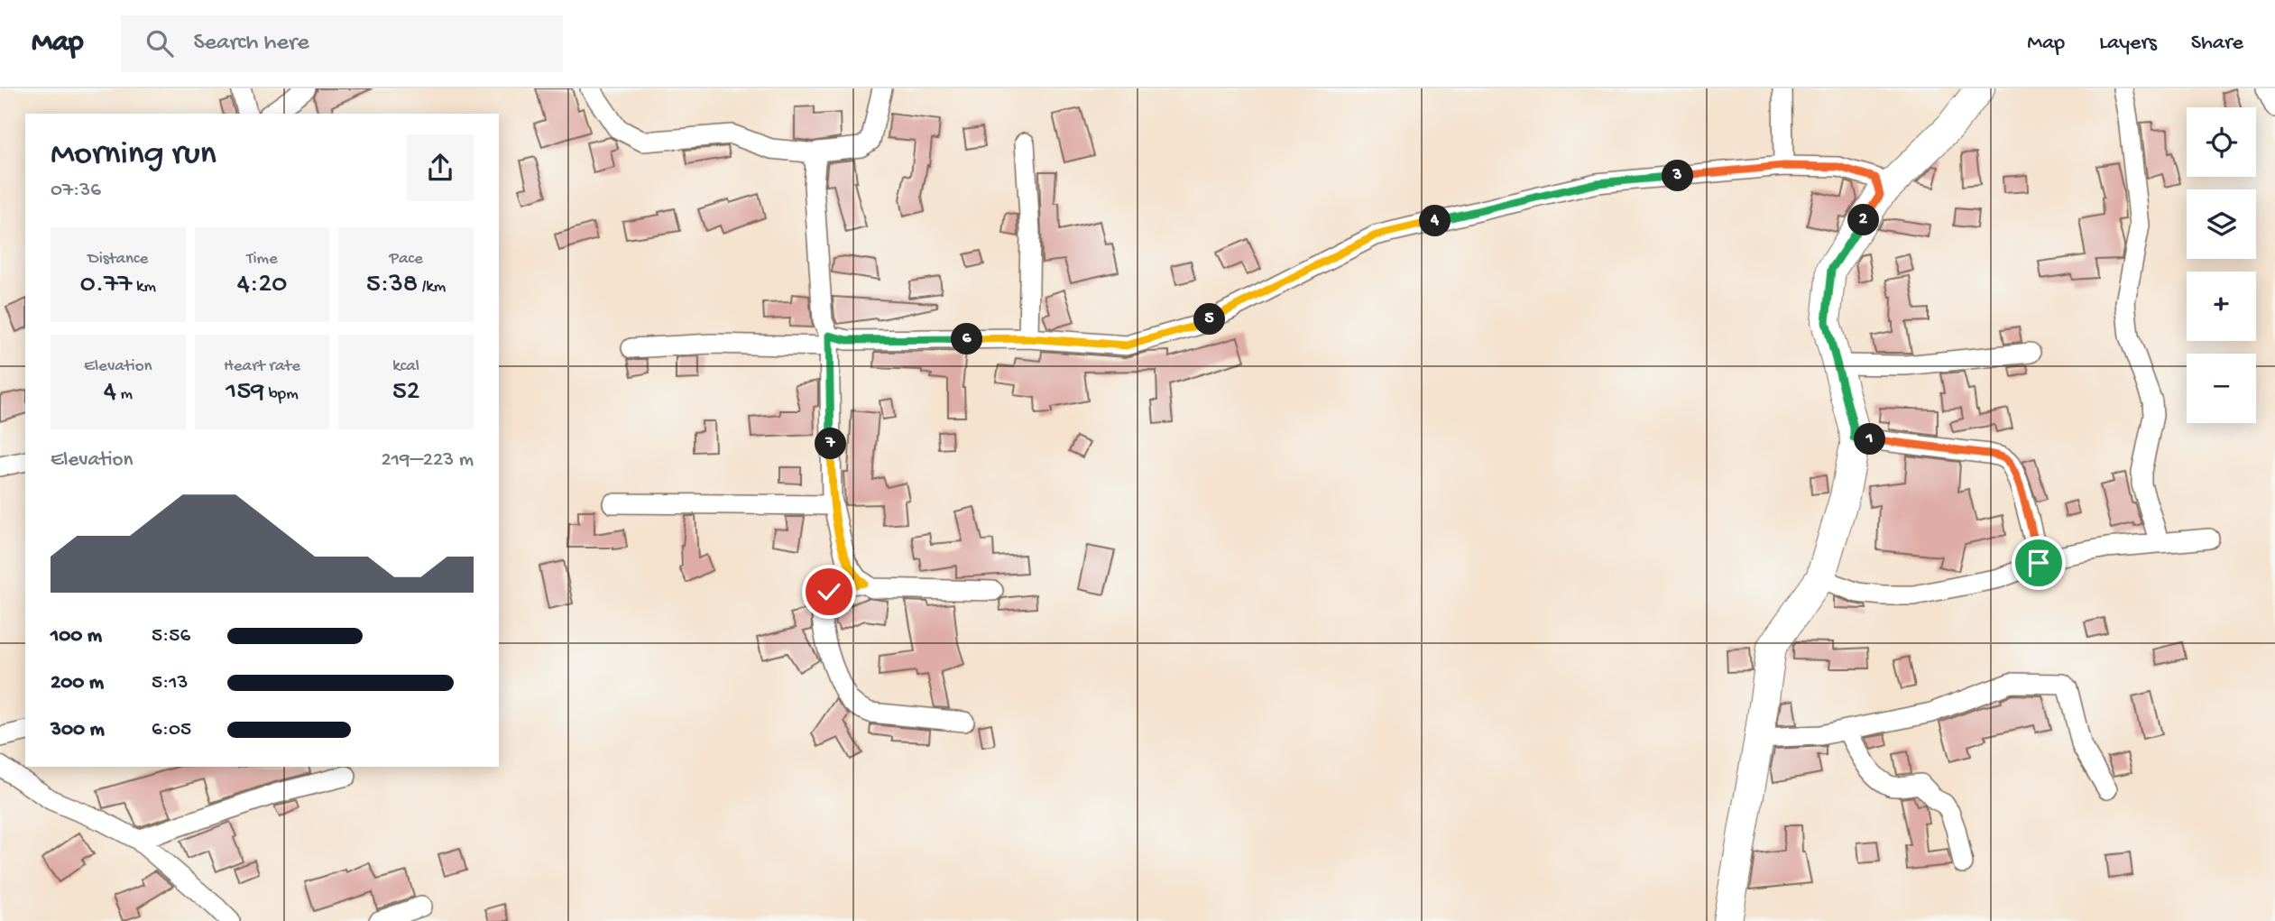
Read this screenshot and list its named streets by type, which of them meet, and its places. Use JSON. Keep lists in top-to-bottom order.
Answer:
{
  "page": {
    "header": "Map",
    "search": "Search here",
    "nav": ["Map", "Layers", "Share"],
    "map_buttons": ["+", "−"],
    "heading": ["Morning run", "07:36"],
    "pins": [
      "3",
      "2",
      "4",
      "5",
      "6",
      "1",
      "7"
    ],
    "stats": [
      ["Distance", "0.77 km"],
      ["Time", "4:20"],
      ["Pace", "5:38 /km"],
      ["Elevation", "4 m"],
      ["Heart rate", "159 bpm"],
      ["kcal", "52"]
    ],
    "chart": ["Elevation", "219–223 m"],
    "list": [
      {
        "name": "100 m",
        "note": "5:56"
      },
      {
        "name": "200 m",
        "note": "5:13"
      },
      {
        "name": "300 m",
        "note": "6:05"
      }
    ]
  }
}
